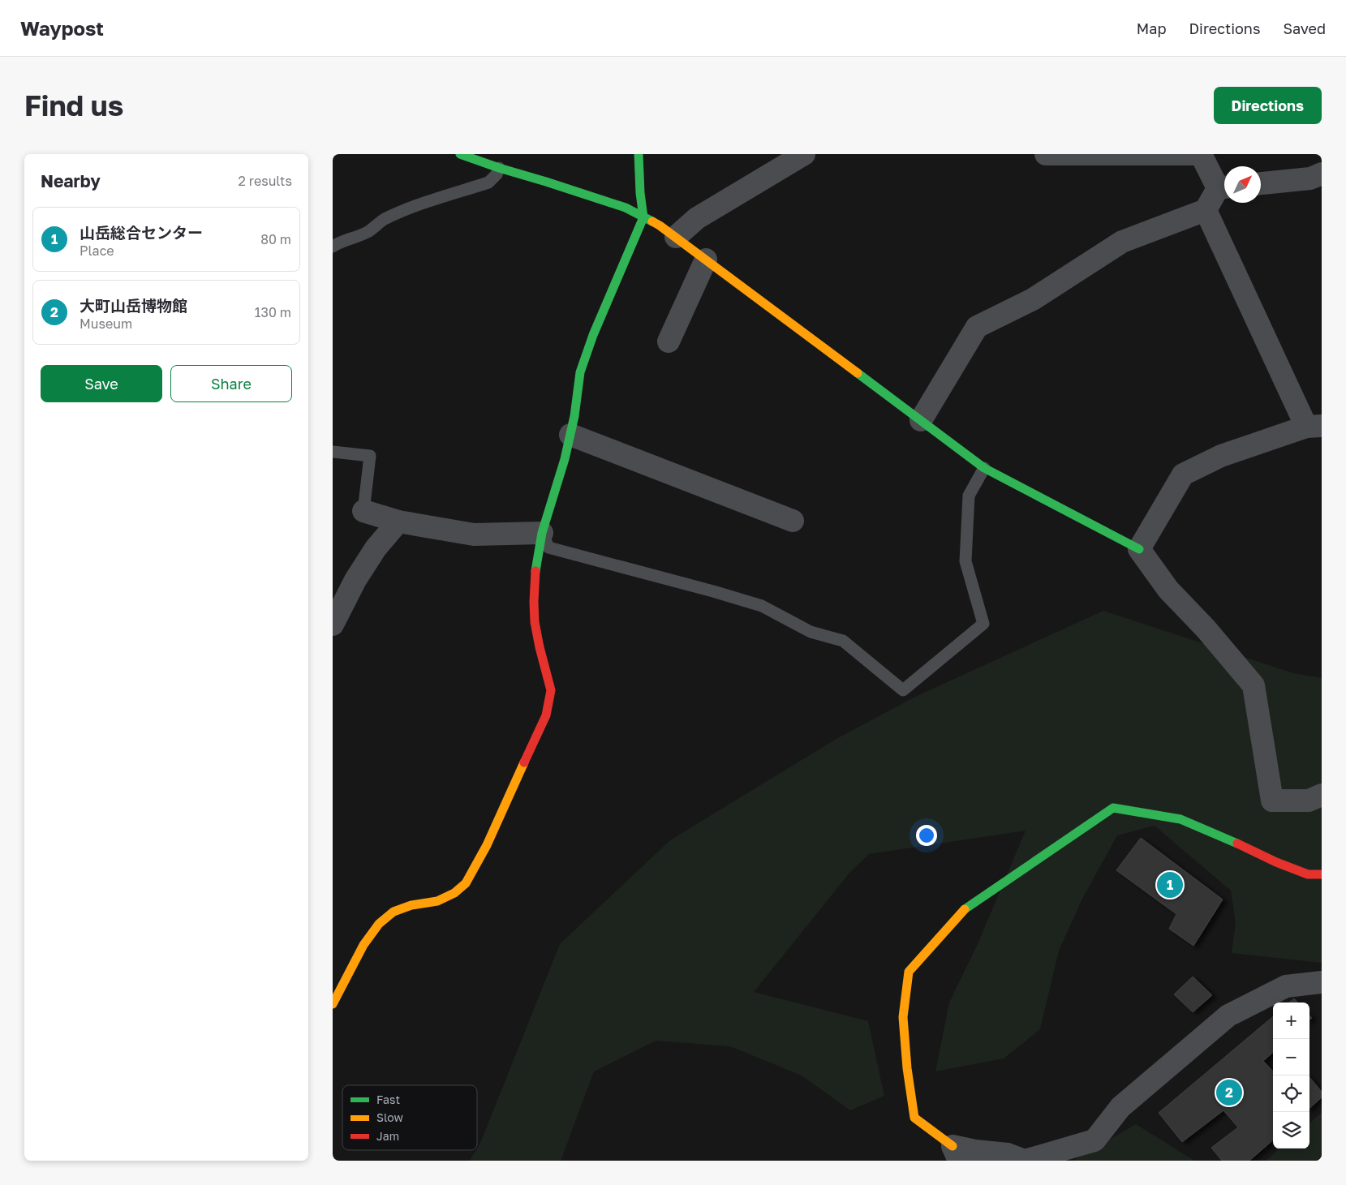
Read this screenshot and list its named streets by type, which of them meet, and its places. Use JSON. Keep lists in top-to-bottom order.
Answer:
{
  "legend": ["Fast", "Slow", "Jam"],
  "north": "top right",
  "page": {
    "header": "Waypost",
    "nav": ["Map", "Directions", "Saved"],
    "buttons": [
      "Directions",
      ["Save", "Share"]
    ],
    "title": "Find us",
    "heading": ["Nearby", "2 results"],
    "list": [
      {
        "mark": "1",
        "name": "山岳総合センター",
        "note": "Place",
        "value": "80 m"
      },
      {
        "mark": "2",
        "name": "大町山岳博物館",
        "note": "Museum",
        "value": "130 m"
      }
    ],
    "pins": ["1", "2"],
    "map_buttons": ["+", "−"]
  }
}
